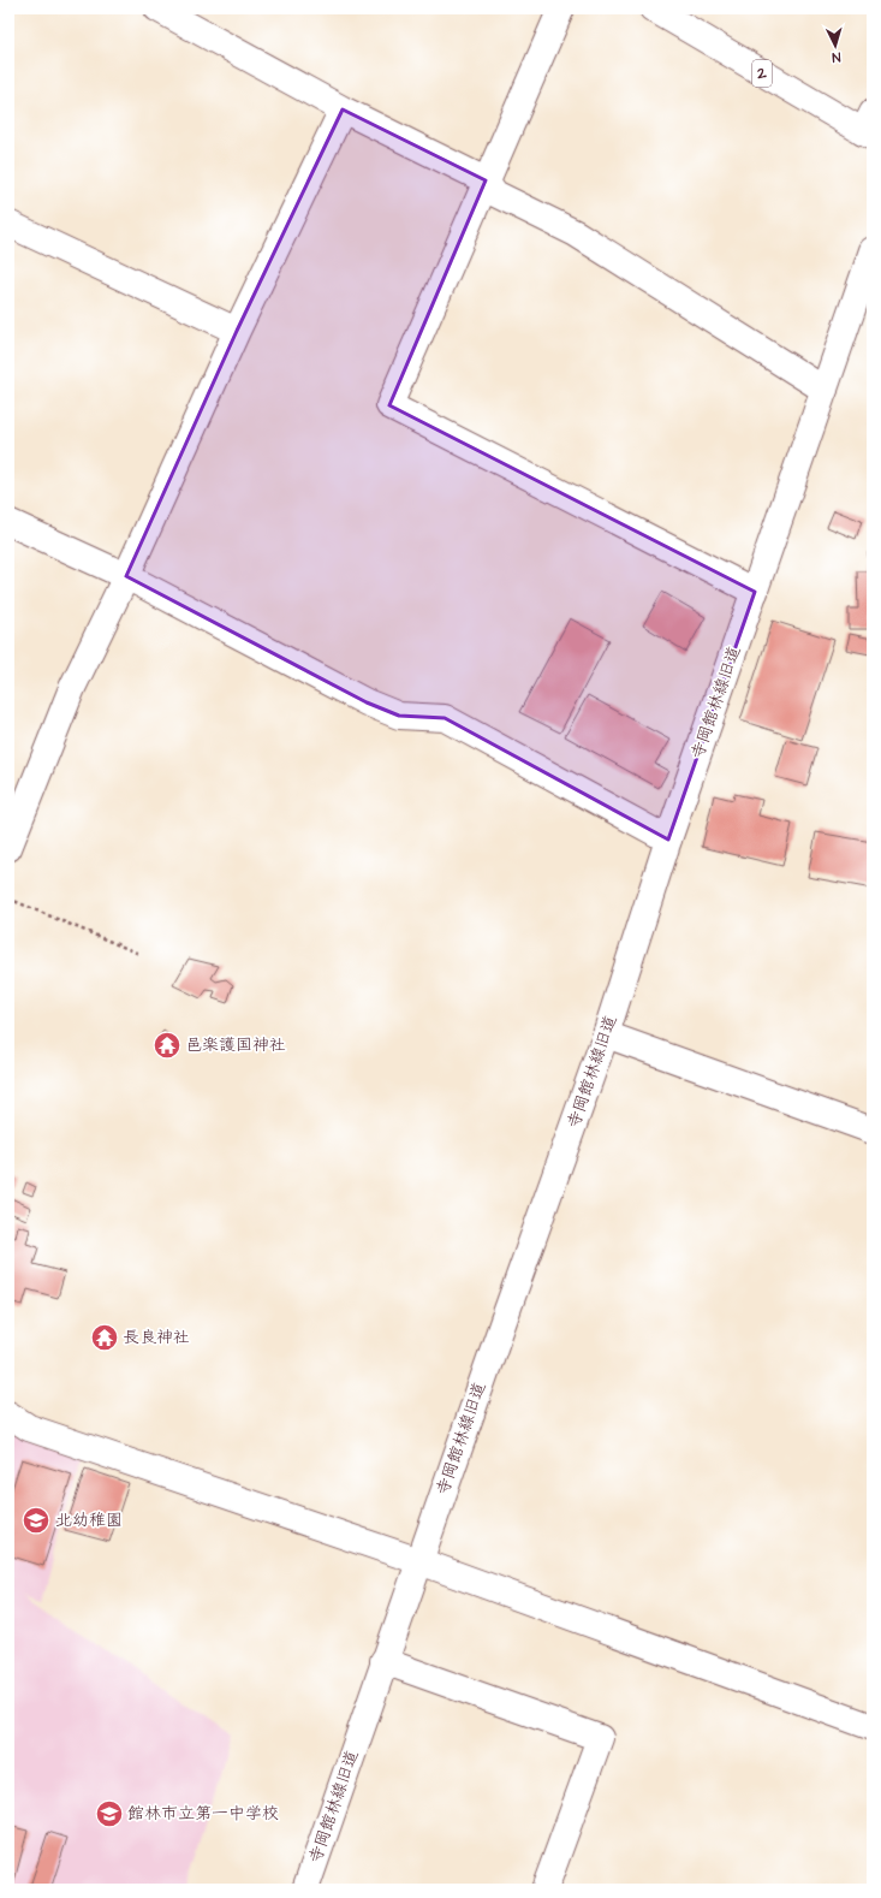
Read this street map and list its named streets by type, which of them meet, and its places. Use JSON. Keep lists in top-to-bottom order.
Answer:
{
  "streets": {
    "street": ["2", "寺岡館林線旧道"]
  },
  "places": {
    "temple": ["邑楽護国神社", "長良神社"],
    "school or university": ["北幼稚園", "館林市立第一中学校"]
  },
  "north": "bottom"
}
